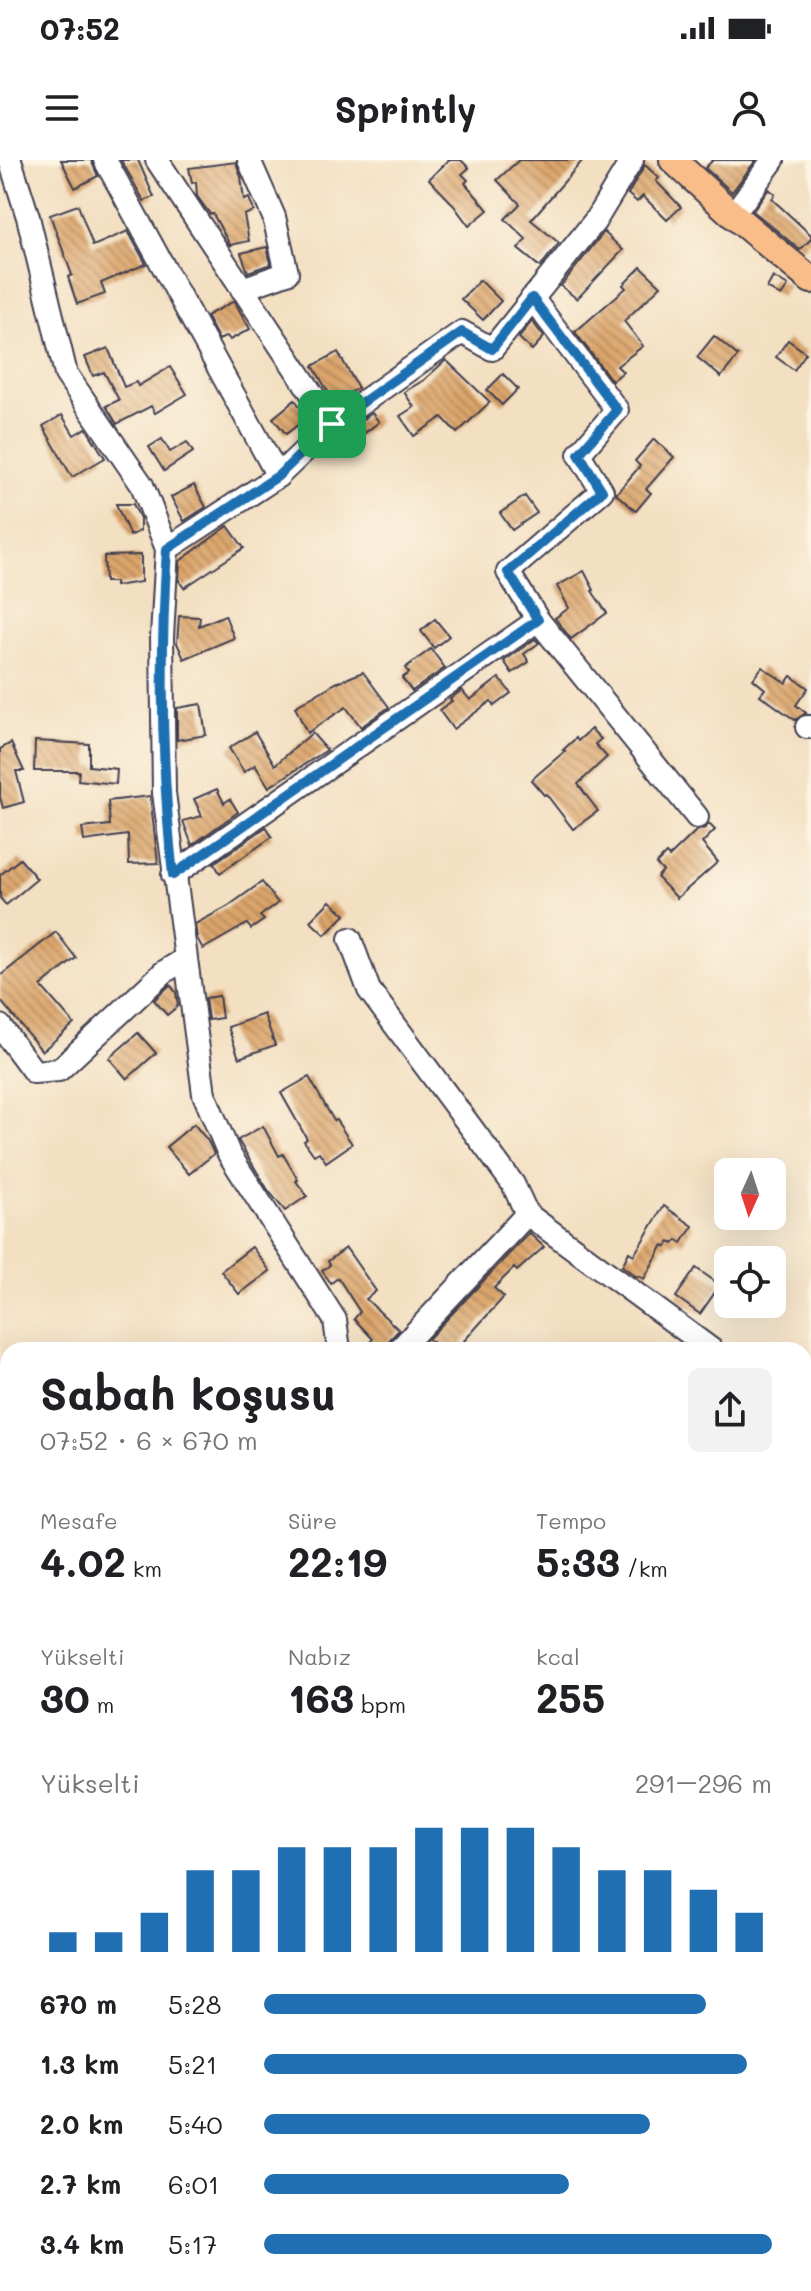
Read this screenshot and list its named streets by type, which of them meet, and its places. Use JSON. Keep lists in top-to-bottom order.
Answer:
{
  "north": "bottom",
  "page": {
    "status": "07:52",
    "header": "Sprintly",
    "heading": ["Sabah koşusu", "07:52 · 6 × 670 m"],
    "stats": [
      ["Mesafe", "4.02 km"],
      ["Süre", "22:19"],
      ["Tempo", "5:33 /km"],
      ["Yükselti", "30 m"],
      ["Nabız", "163 bpm"],
      ["kcal", "255"]
    ],
    "chart": ["Yükselti", "291–296 m"],
    "list": [
      {
        "name": "670 m",
        "note": "5:28"
      },
      {
        "name": "1.3 km",
        "note": "5:21"
      },
      {
        "name": "2.0 km",
        "note": "5:40"
      },
      {
        "name": "2.7 km",
        "note": "6:01"
      },
      {
        "name": "3.4 km",
        "note": "5:17"
      }
    ]
  }
}
